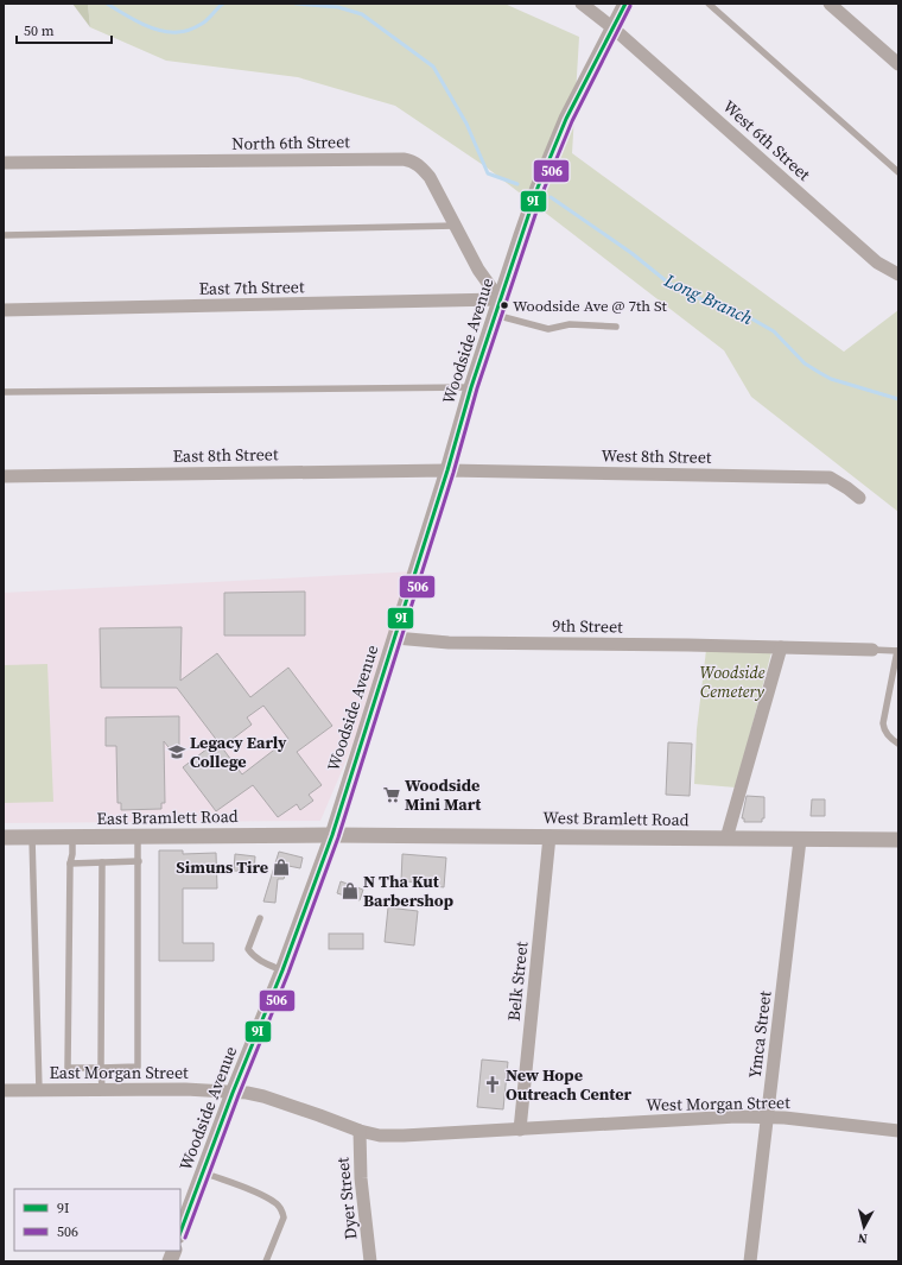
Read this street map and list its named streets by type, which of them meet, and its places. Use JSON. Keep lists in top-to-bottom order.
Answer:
{
  "streets": {
    "street": [
      "West 6th Street",
      "North 6th Street",
      "East 7th Street",
      "Woodside Avenue",
      "East 8th Street",
      "West 8th Street",
      "9th Street",
      "East Bramlett Road",
      "West Bramlett Road",
      "Belk Street",
      "Ymca Street",
      "East Morgan Street",
      "West Morgan Street",
      "Dyer Street"
    ]
  },
  "crossings": [
    ["West 6th Street", "Woodside Avenue"],
    ["North 6th Street", "East 7th Street"],
    ["North 6th Street", "Woodside Avenue"],
    ["East 7th Street", "Woodside Avenue"],
    ["Woodside Avenue", "East 8th Street"],
    ["Woodside Avenue", "West 8th Street"],
    ["Woodside Avenue", "9th Street"],
    ["Woodside Avenue", "East Bramlett Road"],
    ["Woodside Avenue", "West Bramlett Road"],
    ["Woodside Avenue", "East Morgan Street"],
    ["Woodside Avenue", "West Morgan Street"],
    ["East 8th Street", "West 8th Street"],
    ["East Bramlett Road", "West Bramlett Road"],
    ["West Bramlett Road", "Belk Street"],
    ["West Bramlett Road", "Ymca Street"],
    ["Belk Street", "West Morgan Street"],
    ["Ymca Street", "West Morgan Street"],
    ["East Morgan Street", "West Morgan Street"],
    ["West Morgan Street", "Dyer Street"]
  ],
  "water": ["Long Branch"],
  "parks": ["Woodside Cemetery"],
  "places": {
    "other": ["Woodside Ave @ 7th St"],
    "school or university": ["Legacy Early College"],
    "supermarket": ["Woodside Mini Mart"],
    "shop": ["Simuns Tire", "N Tha Kut Barbershop"],
    "church": ["New Hope Outreach Center"]
  },
  "lines": ["transit line 9I", "transit line 506"],
  "legend": ["9I", "506"],
  "scale_bar": "50 m",
  "north": "bottom"
}
